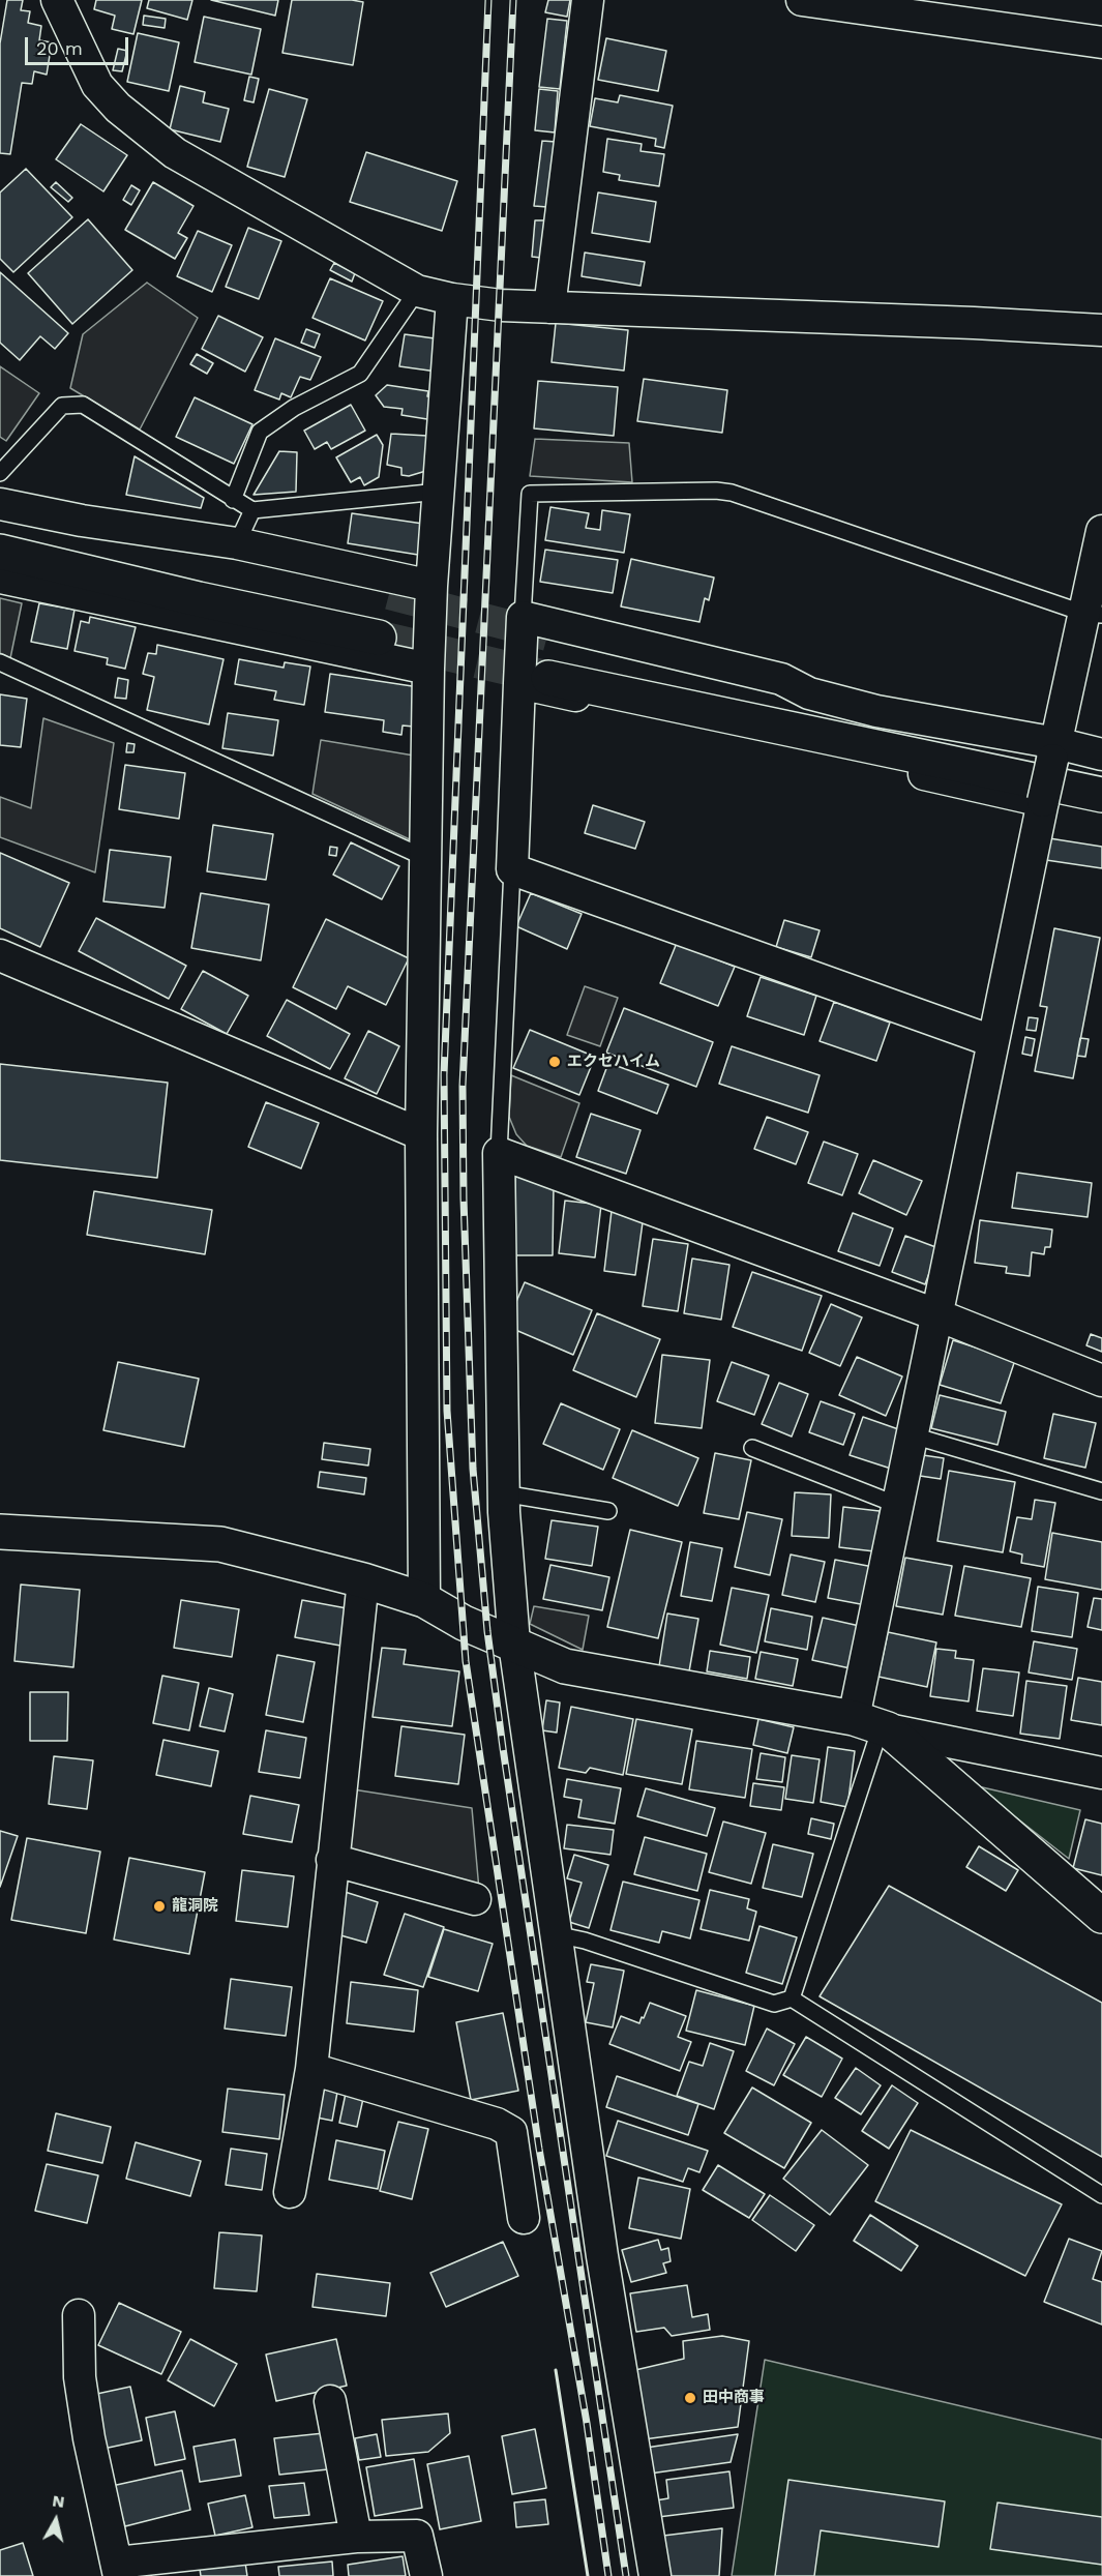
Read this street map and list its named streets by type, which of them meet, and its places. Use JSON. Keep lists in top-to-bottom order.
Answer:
{
  "places": ["エクセハイム", "龍洞院", "田中商事"],
  "scale_bar": "20 m",
  "north": "top"
}
